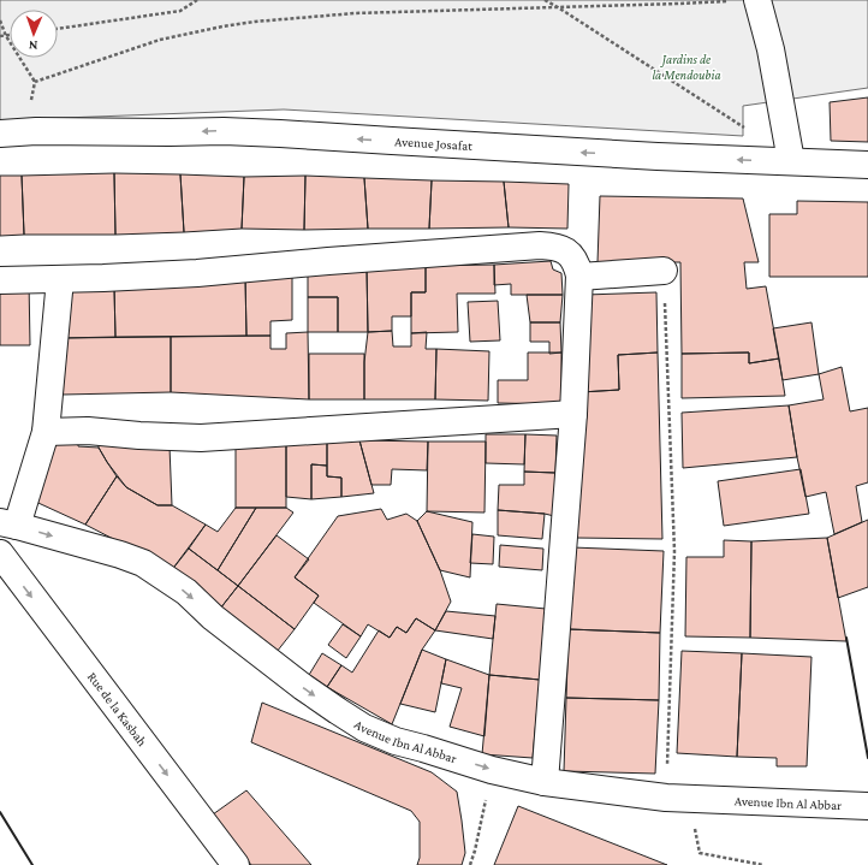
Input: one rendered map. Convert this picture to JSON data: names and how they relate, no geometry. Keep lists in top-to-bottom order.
{
  "streets": {
    "street": ["Avenue Josafat", "Rue de la Kasbah", "Avenue Ibn Al Abbar"]
  },
  "one_way": ["Rue de la Kasbah", "Avenue Ibn Al Abbar"],
  "parks": ["Jardins de la Mendoubia"],
  "north": "bottom"
}
